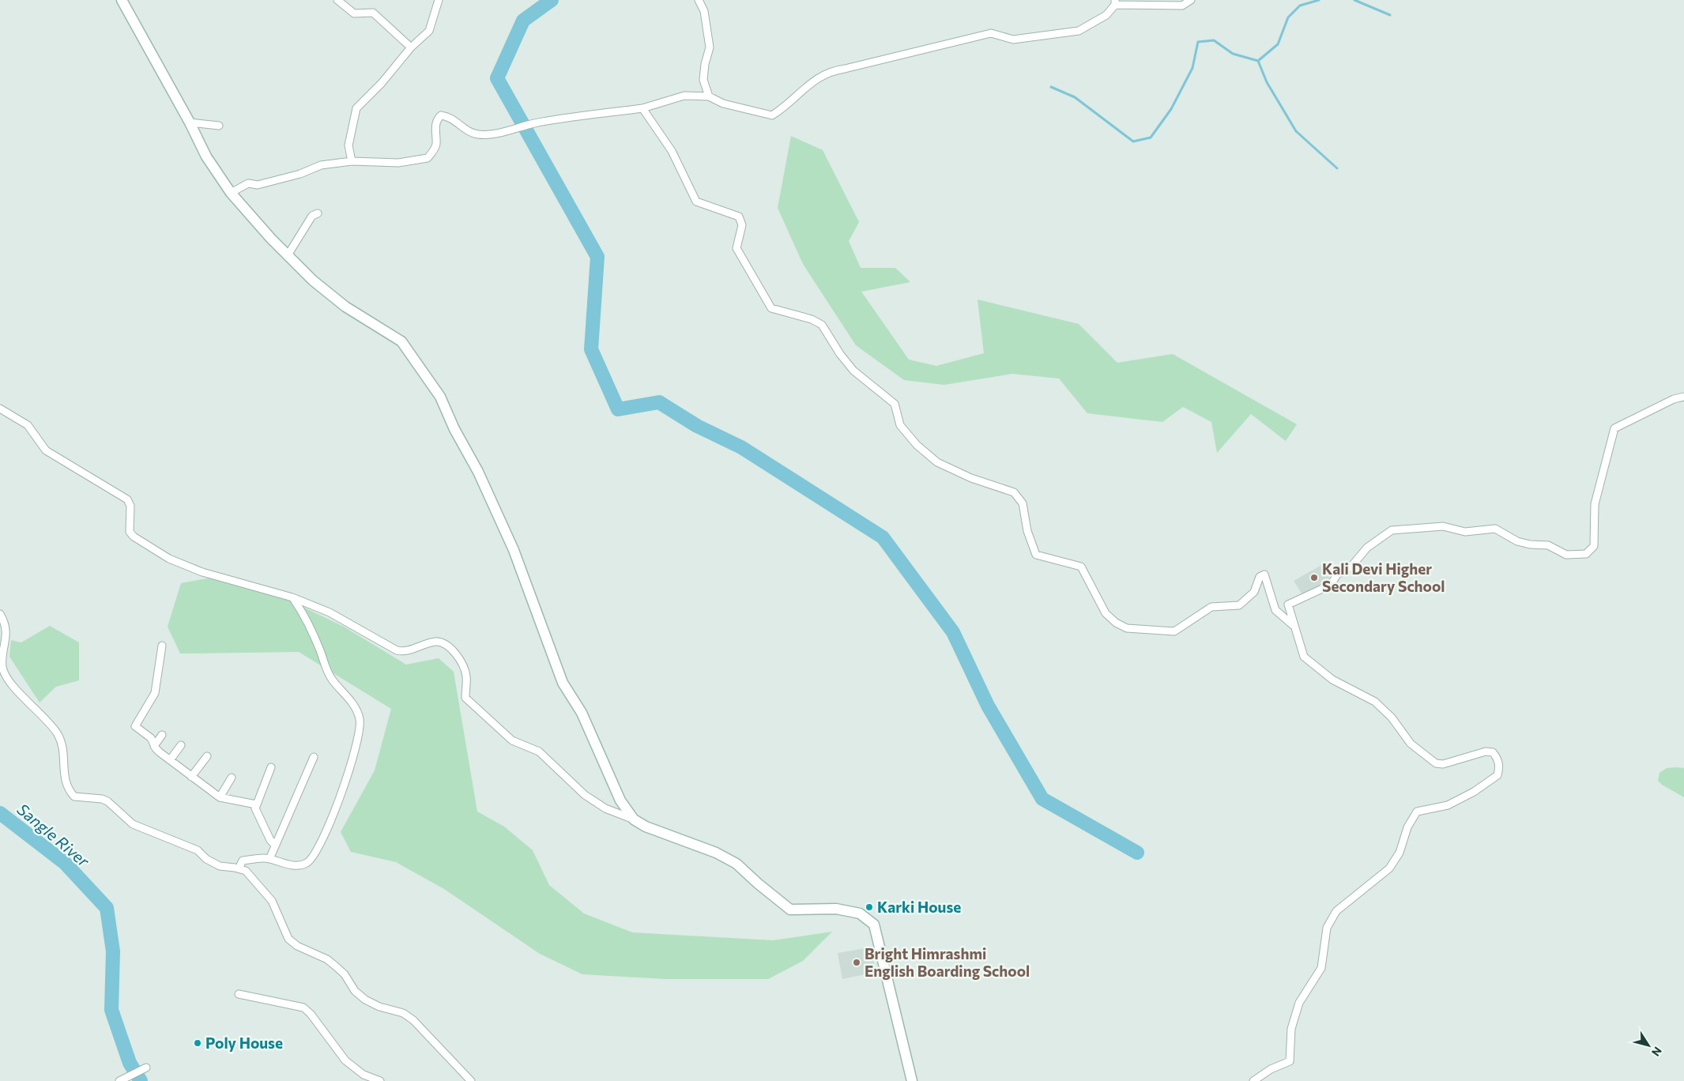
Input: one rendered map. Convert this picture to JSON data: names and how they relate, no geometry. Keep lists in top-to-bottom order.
{
  "water": ["Sangle River"],
  "places": [
    "Kali Devi Higher Secondary School",
    "Karki House",
    "Bright Himrashmi English Boarding School",
    "Poly House"
  ],
  "north": "bottom right"
}
